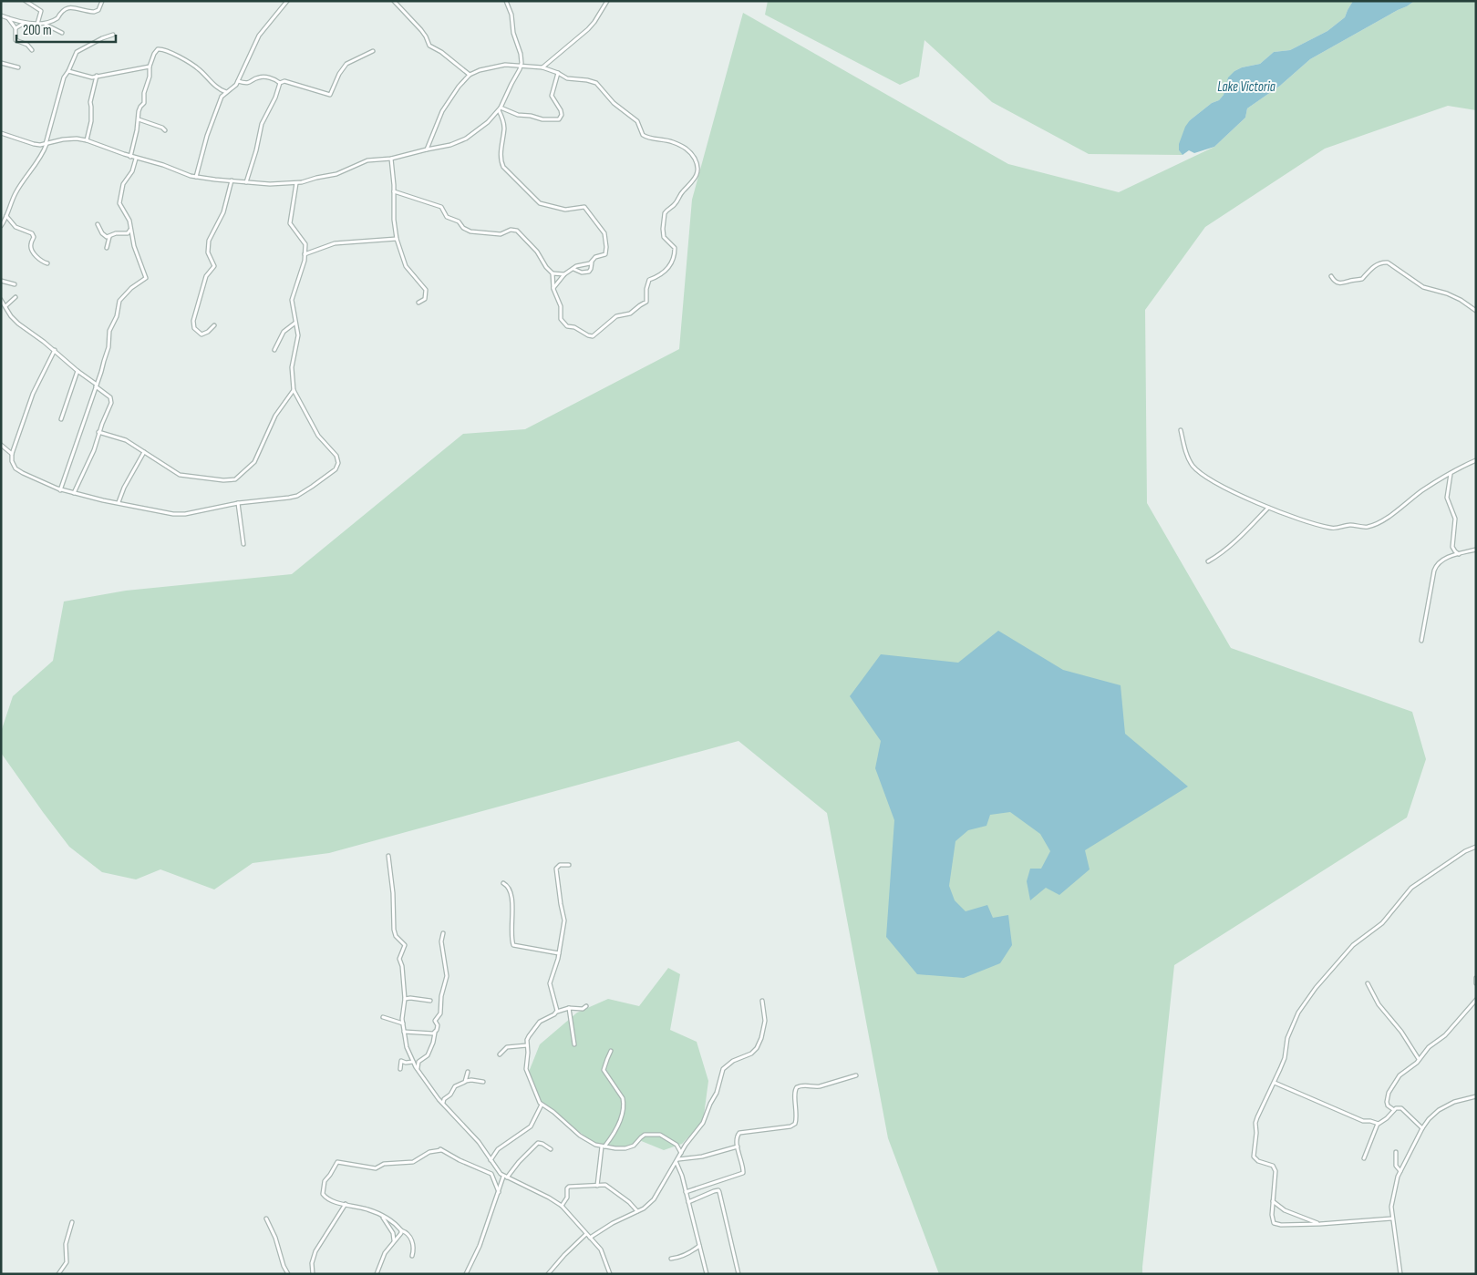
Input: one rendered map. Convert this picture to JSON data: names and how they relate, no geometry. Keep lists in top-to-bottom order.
{
  "water": ["Lake Victoria"],
  "scale_bar": "200 m"
}
